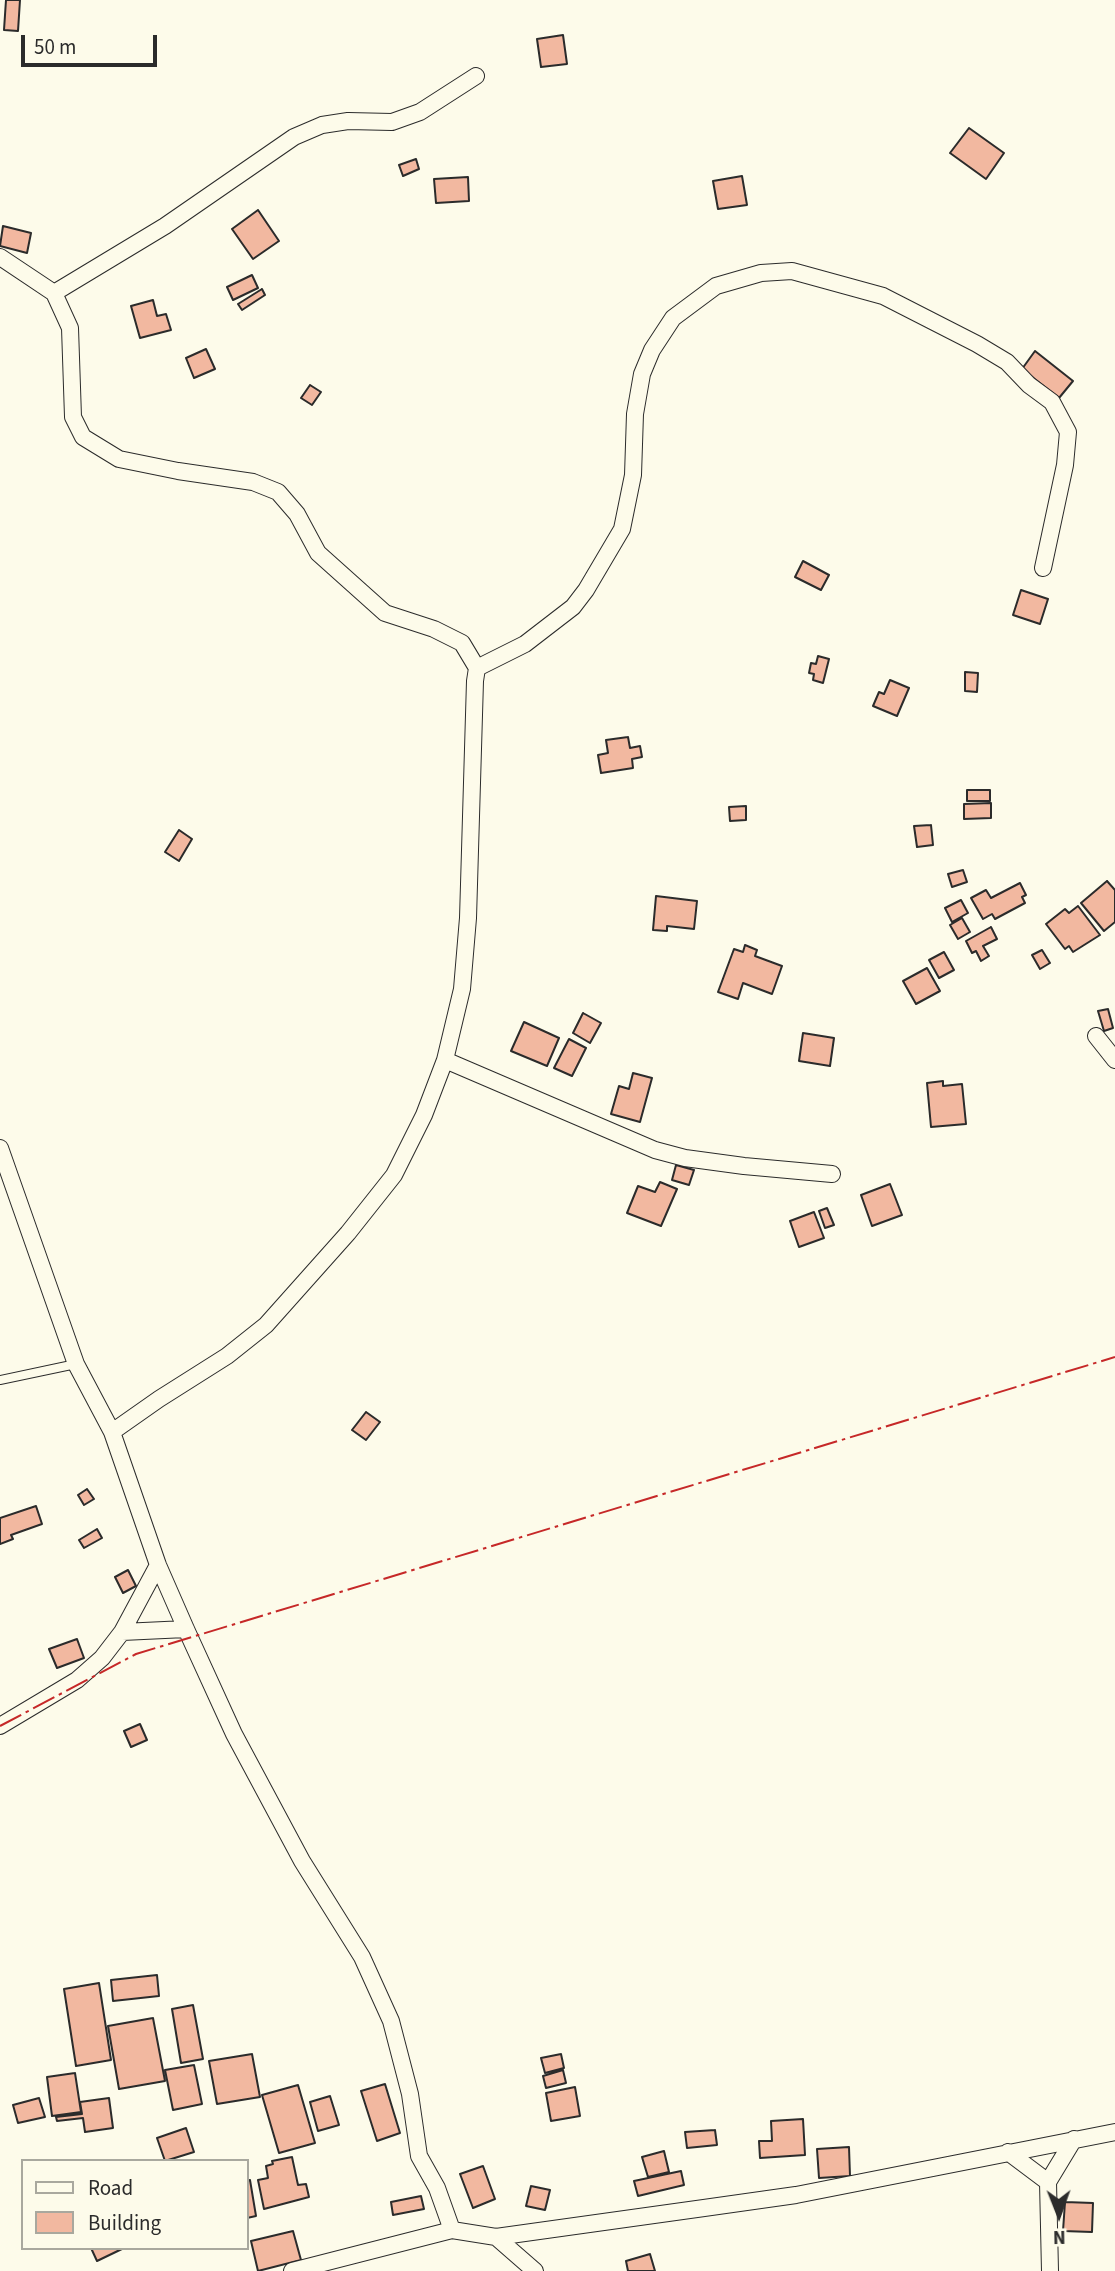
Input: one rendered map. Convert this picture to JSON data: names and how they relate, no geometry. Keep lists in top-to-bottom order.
{
  "legend": ["Road", "Building"],
  "scale_bar": "50 m",
  "north": "bottom"
}
